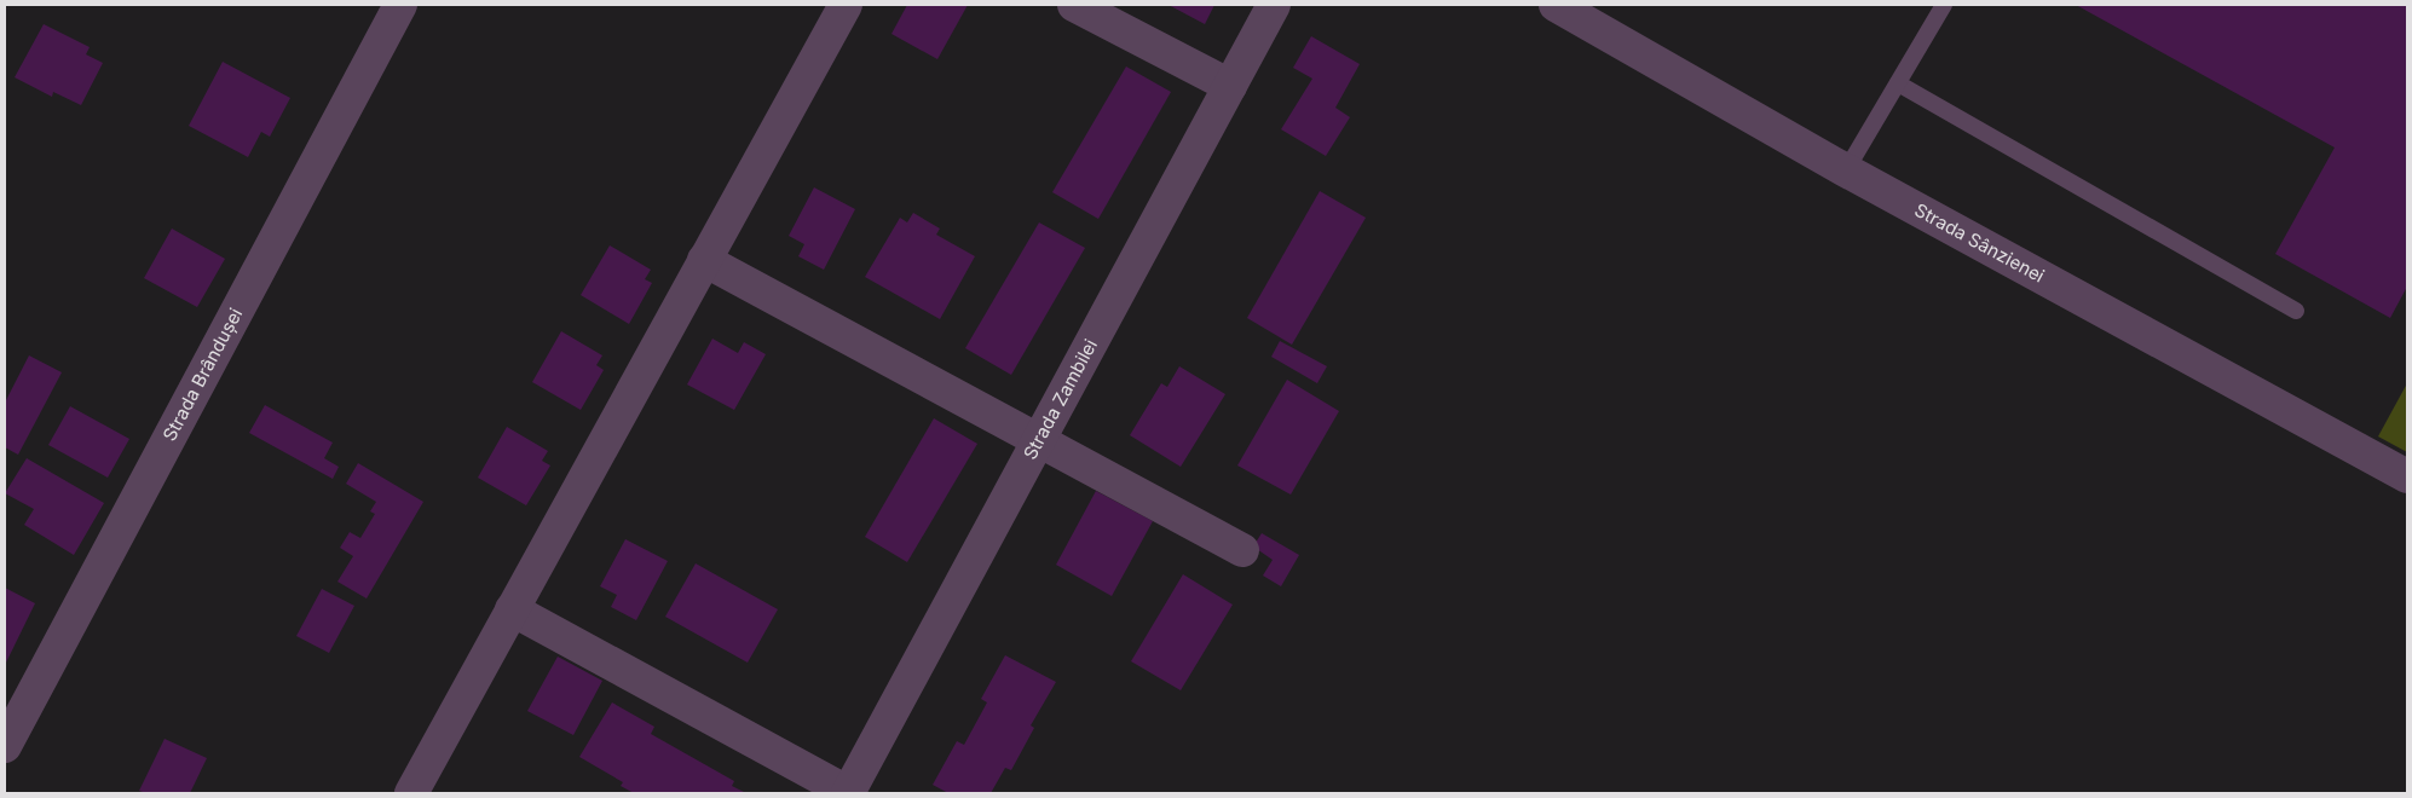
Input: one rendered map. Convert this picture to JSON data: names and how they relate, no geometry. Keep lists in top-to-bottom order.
{
  "streets": {
    "street": ["Strada Sânzienei", "Strada Brândușei", "Strada Zambilei"]
  }
}
